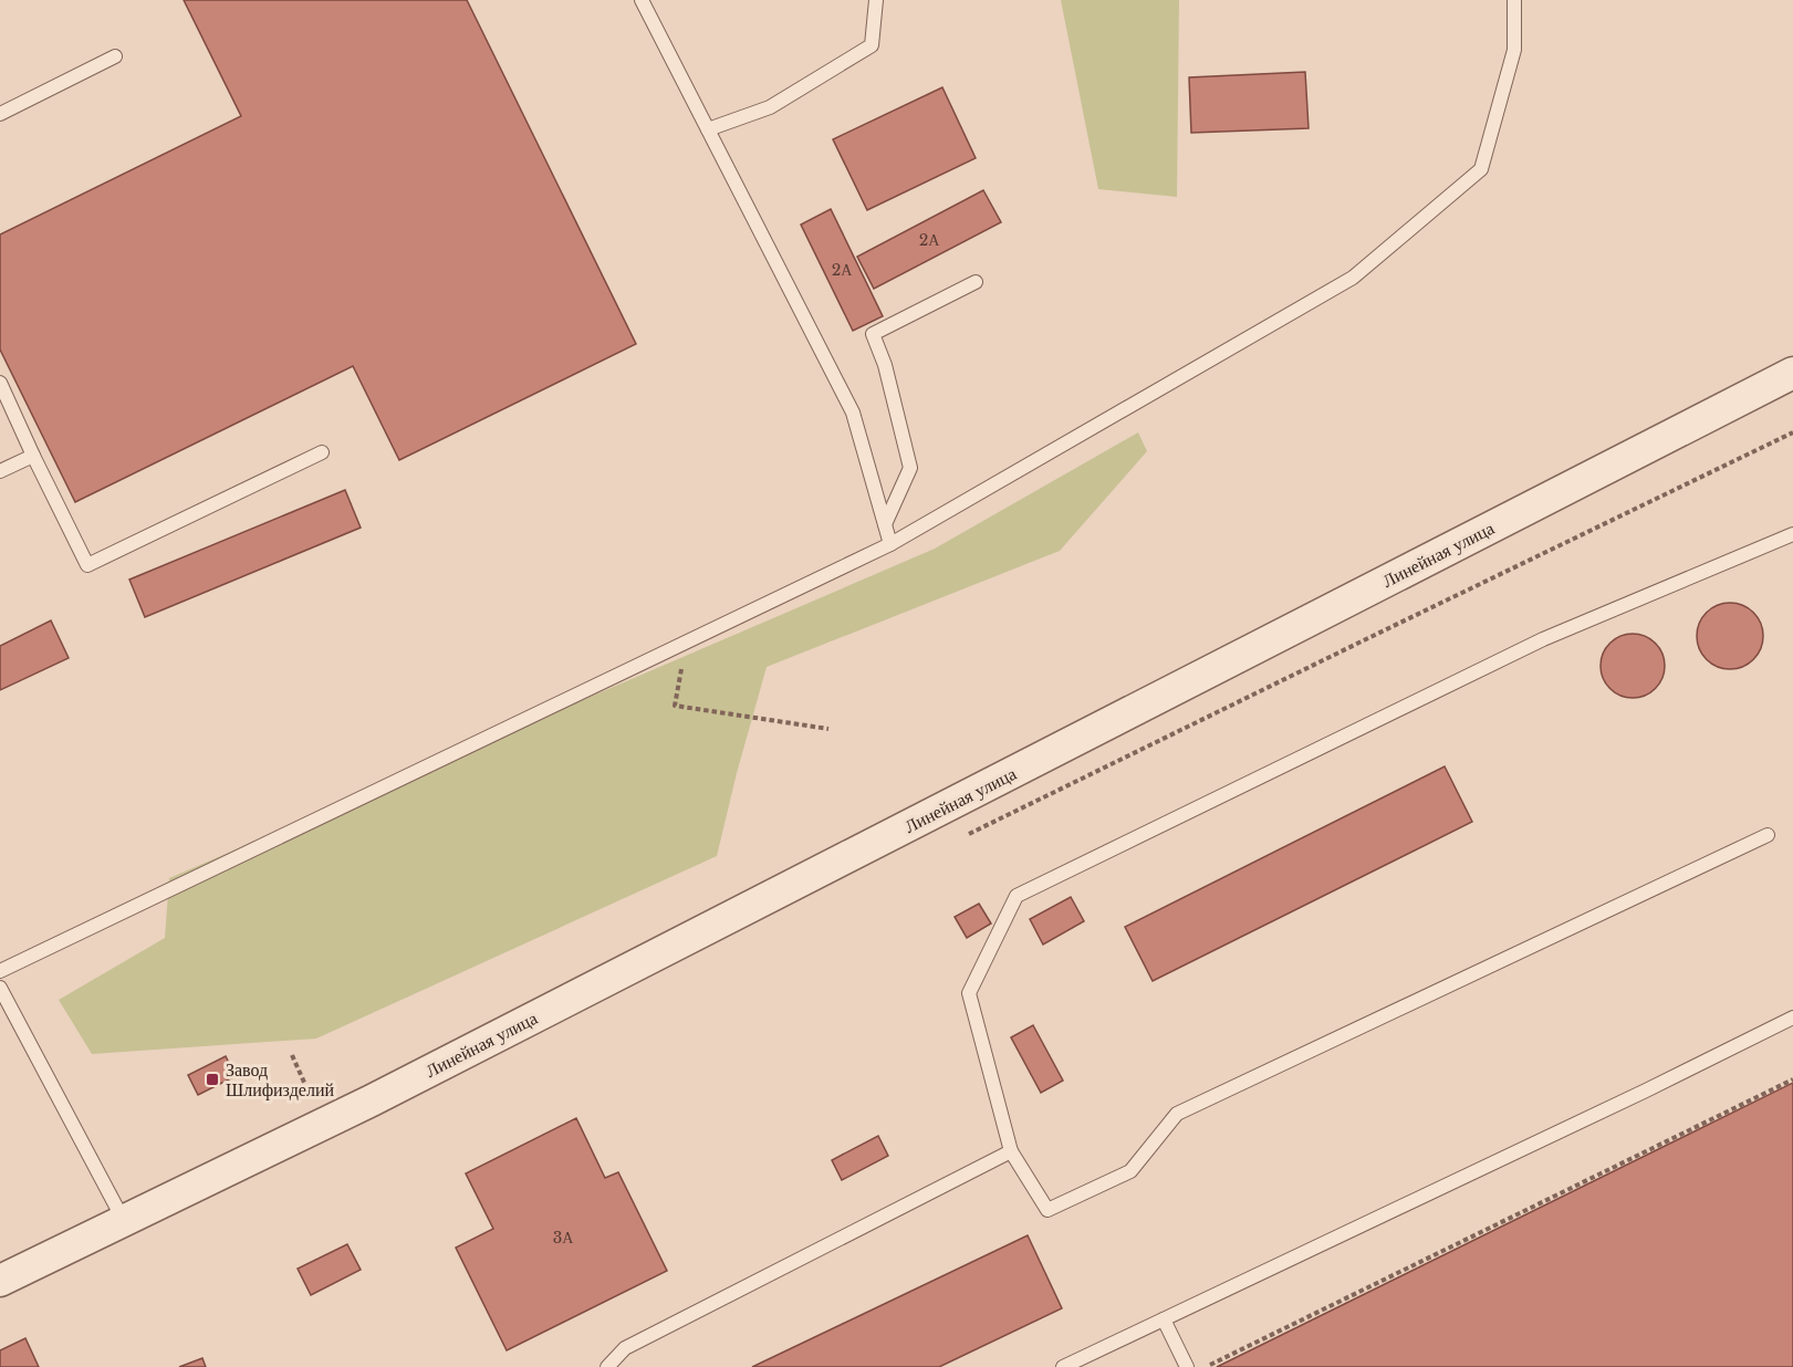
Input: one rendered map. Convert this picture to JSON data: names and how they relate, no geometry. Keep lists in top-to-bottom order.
{
  "streets": {
    "street": ["Линейная улица"]
  },
  "places": {
    "transit": ["Завод Шлифизделий"]
  },
  "house_numbers": ["2А", "2А", "3А"]
}
